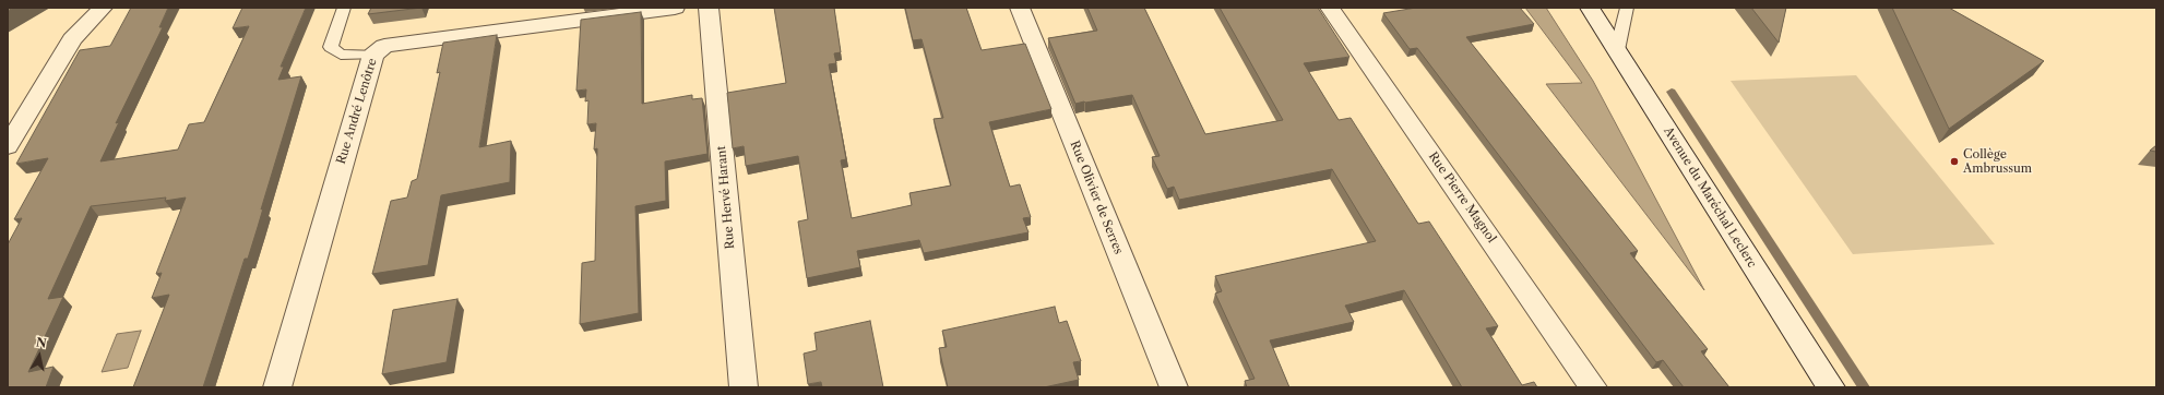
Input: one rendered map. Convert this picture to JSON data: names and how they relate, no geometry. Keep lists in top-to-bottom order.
{
  "streets": {
    "street": [
      "Rue André Lenôtre",
      "Rue Hervé Harant",
      "Rue Olivier de Serres",
      "Rue Pierre Magnol",
      "Avenue du Maréchal Leclerc"
    ]
  },
  "places": ["Collège Ambrussum"],
  "north": "top"
}
